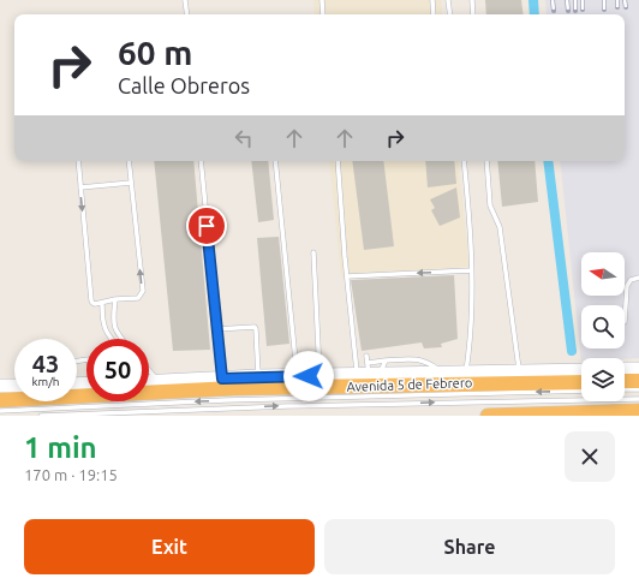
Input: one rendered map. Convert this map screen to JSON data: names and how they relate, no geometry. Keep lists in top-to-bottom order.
{
  "streets": {
    "highway": ["Avenida 5 de Febrero"]
  },
  "north": "left",
  "page": {
    "turn": ["60 m", "Calle Obreros"],
    "speed": "43 km/h",
    "limit": "50",
    "heading": ["1 min", "170 m · 19:15"],
    "buttons": ["Exit", "Share"]
  }
}
